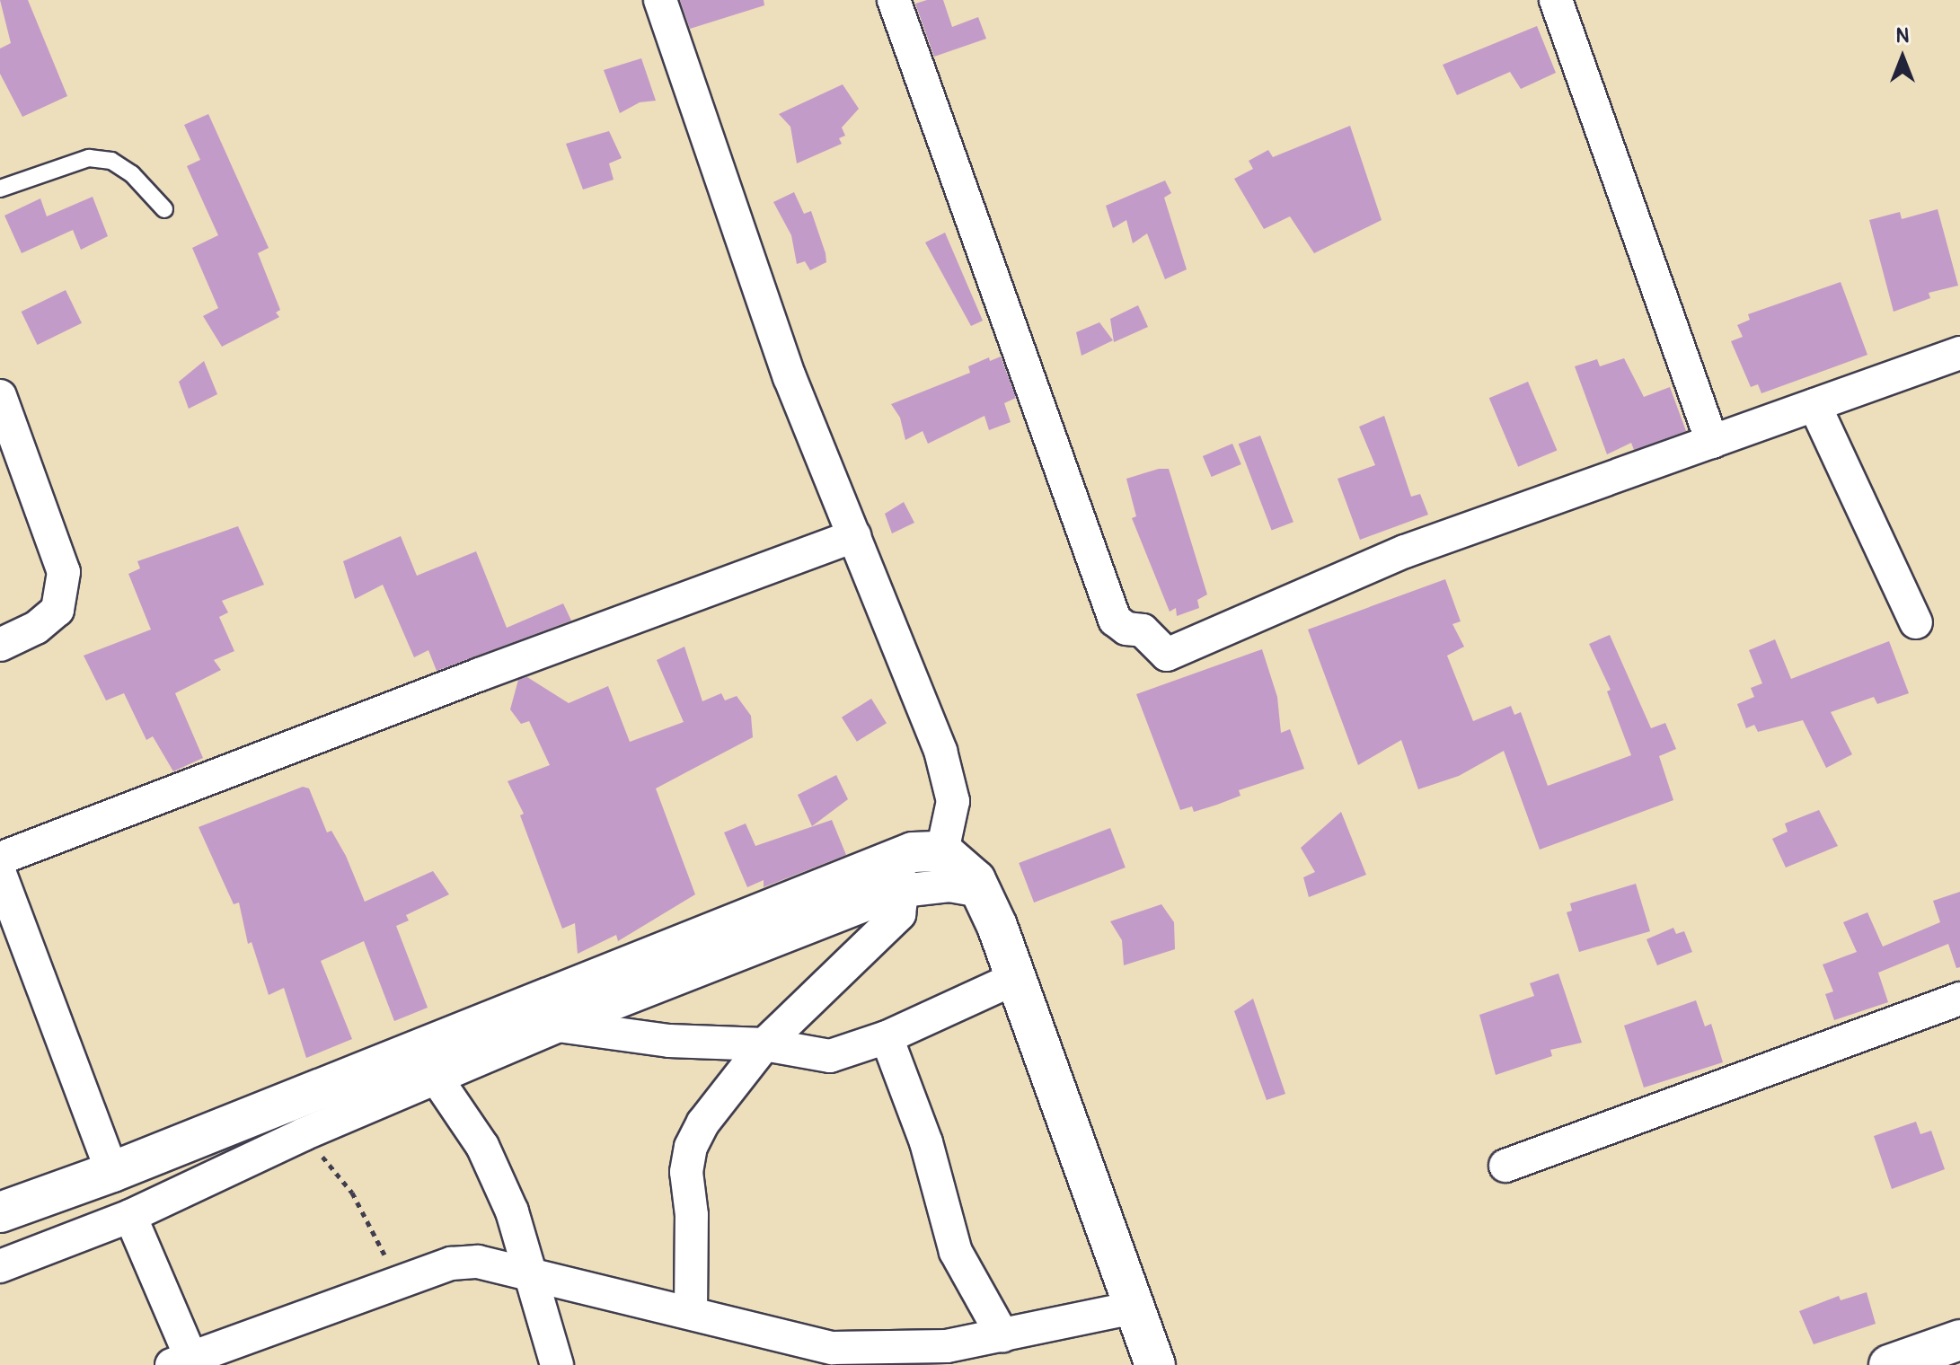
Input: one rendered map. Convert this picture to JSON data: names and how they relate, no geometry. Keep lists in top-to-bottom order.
{
  "north": "top"
}
